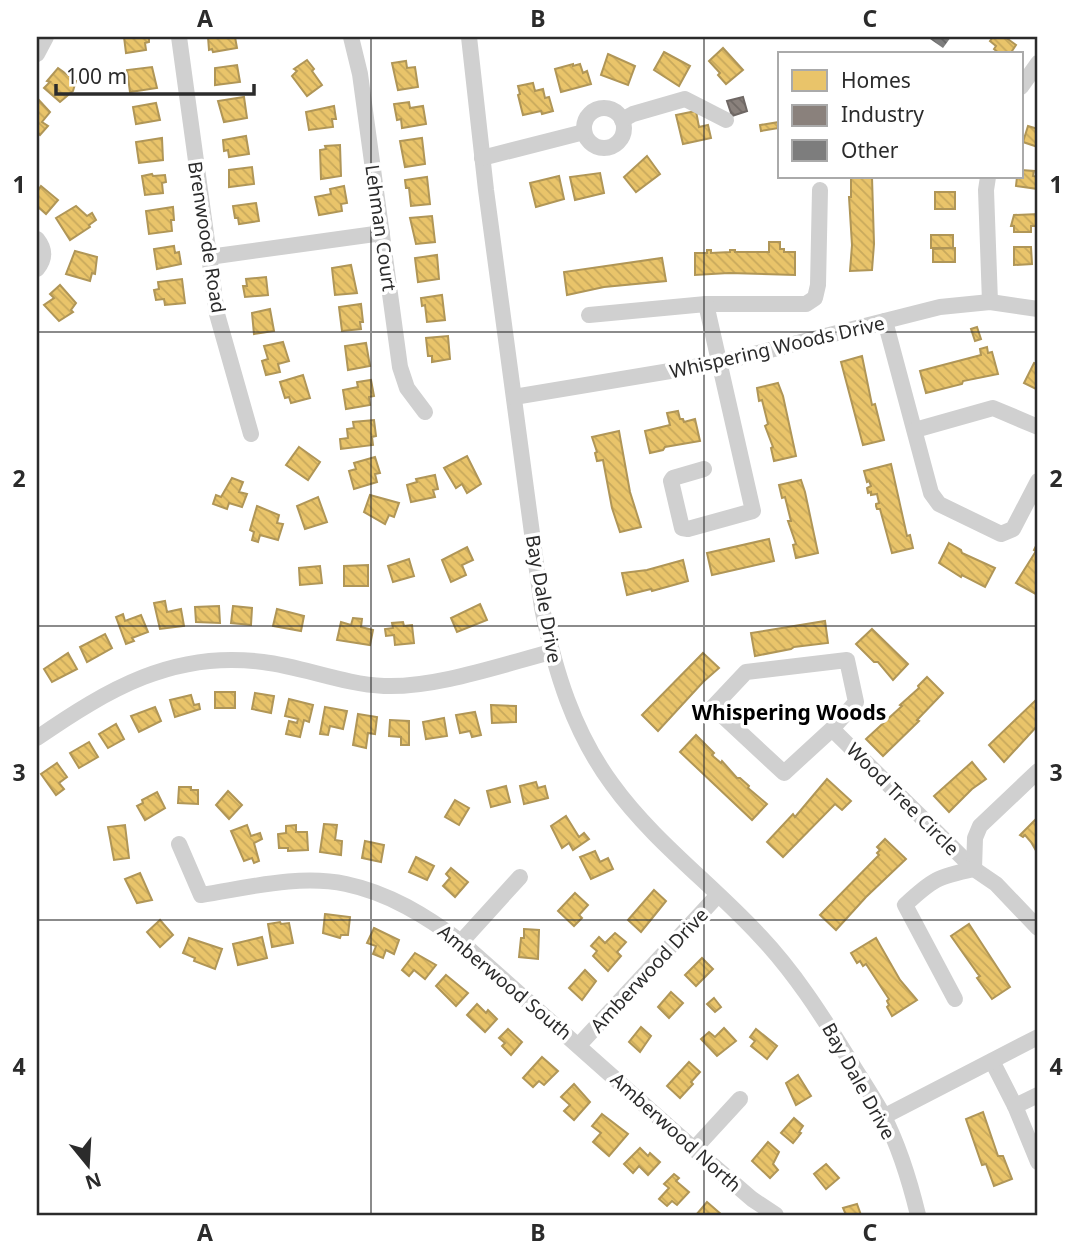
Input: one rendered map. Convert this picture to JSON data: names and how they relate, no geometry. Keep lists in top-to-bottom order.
{
  "streets": {
    "street": [
      "Lehman Court",
      "Brenwoode Road",
      "Whispering Woods Drive",
      "Bay Dale Drive",
      "Wood Tree Circle",
      "Amberwood Drive",
      "Amberwood South",
      "Amberwood North"
    ]
  },
  "crossings": [
    ["Whispering Woods Drive", "Bay Dale Drive"],
    ["Bay Dale Drive", "Amberwood Drive"],
    ["Amberwood Drive", "Amberwood South"],
    ["Amberwood Drive", "Amberwood North"],
    ["Amberwood South", "Amberwood North"]
  ],
  "districts": ["Whispering Woods"],
  "legend": ["Homes", "Industry", "Other"],
  "scale_bar": "100 m",
  "north": "bottom",
  "grid": {
    "columns": ["A", "B", "C"],
    "rows": [
      "1",
      "2",
      "3",
      "4"
    ]
  }
}
